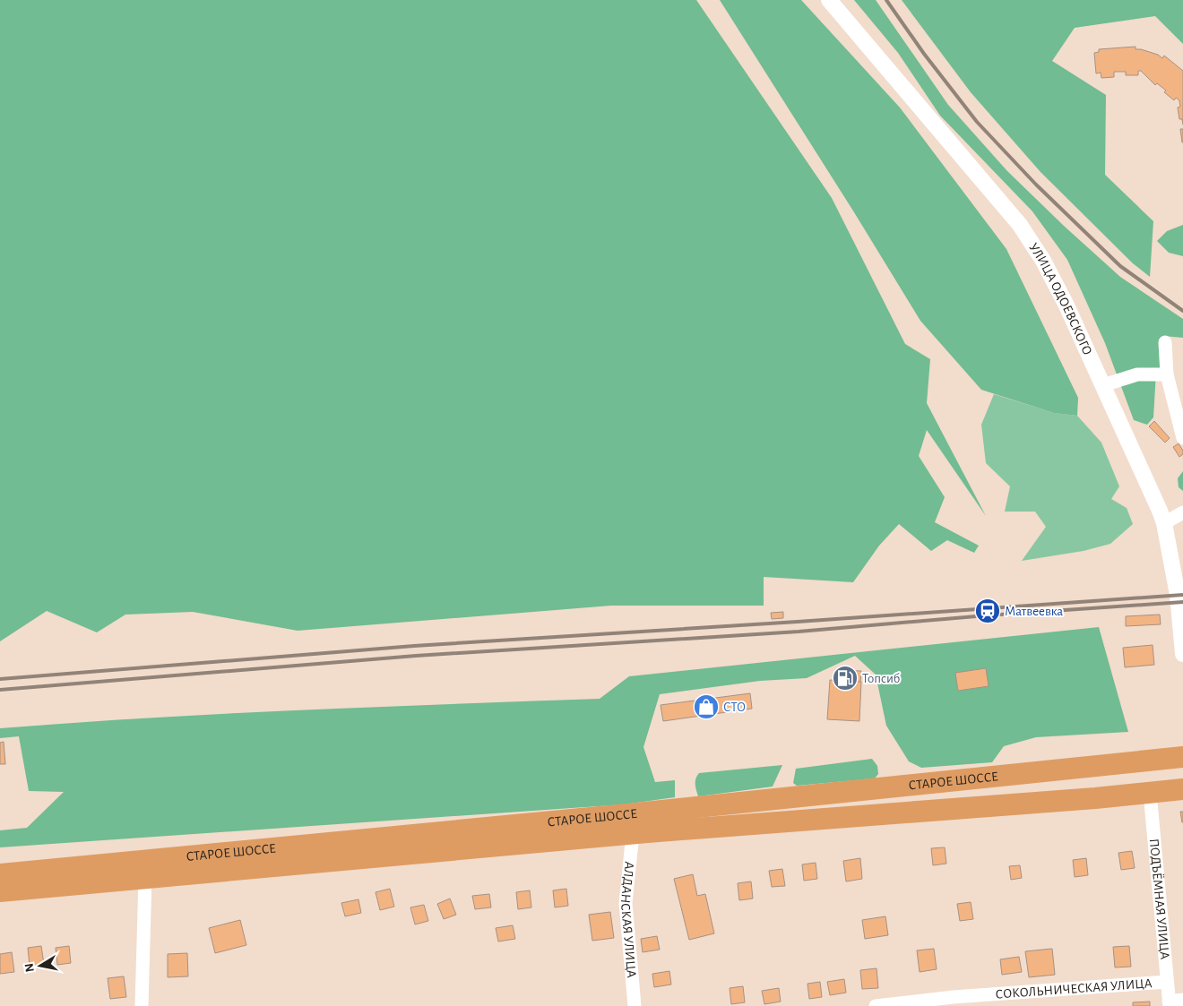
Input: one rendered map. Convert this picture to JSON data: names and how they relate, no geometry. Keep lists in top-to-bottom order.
{
  "streets": {
    "highway": ["СТАРОЕ ШОССЕ"],
    "street": [
      "УЛИЦА ОДОЕВСКОГО",
      "ПОДЪЁМНАЯ УЛИЦА",
      "АЛДАНСКАЯ УЛИЦА",
      "СОКОЛЬНИЧЕСКАЯ УЛИЦА"
    ]
  },
  "crossings": [
    ["СТАРОЕ ШОССЕ", "ПОДЪЁМНАЯ УЛИЦА"],
    ["СТАРОЕ ШОССЕ", "АЛДАНСКАЯ УЛИЦА"],
    ["ПОДЪЁМНАЯ УЛИЦА", "СОКОЛЬНИЧЕСКАЯ УЛИЦА"]
  ],
  "places": {
    "station": ["Матвеевка"],
    "fuel station": ["Топсиб"],
    "shop": ["СТО"]
  },
  "north": "left"
}
